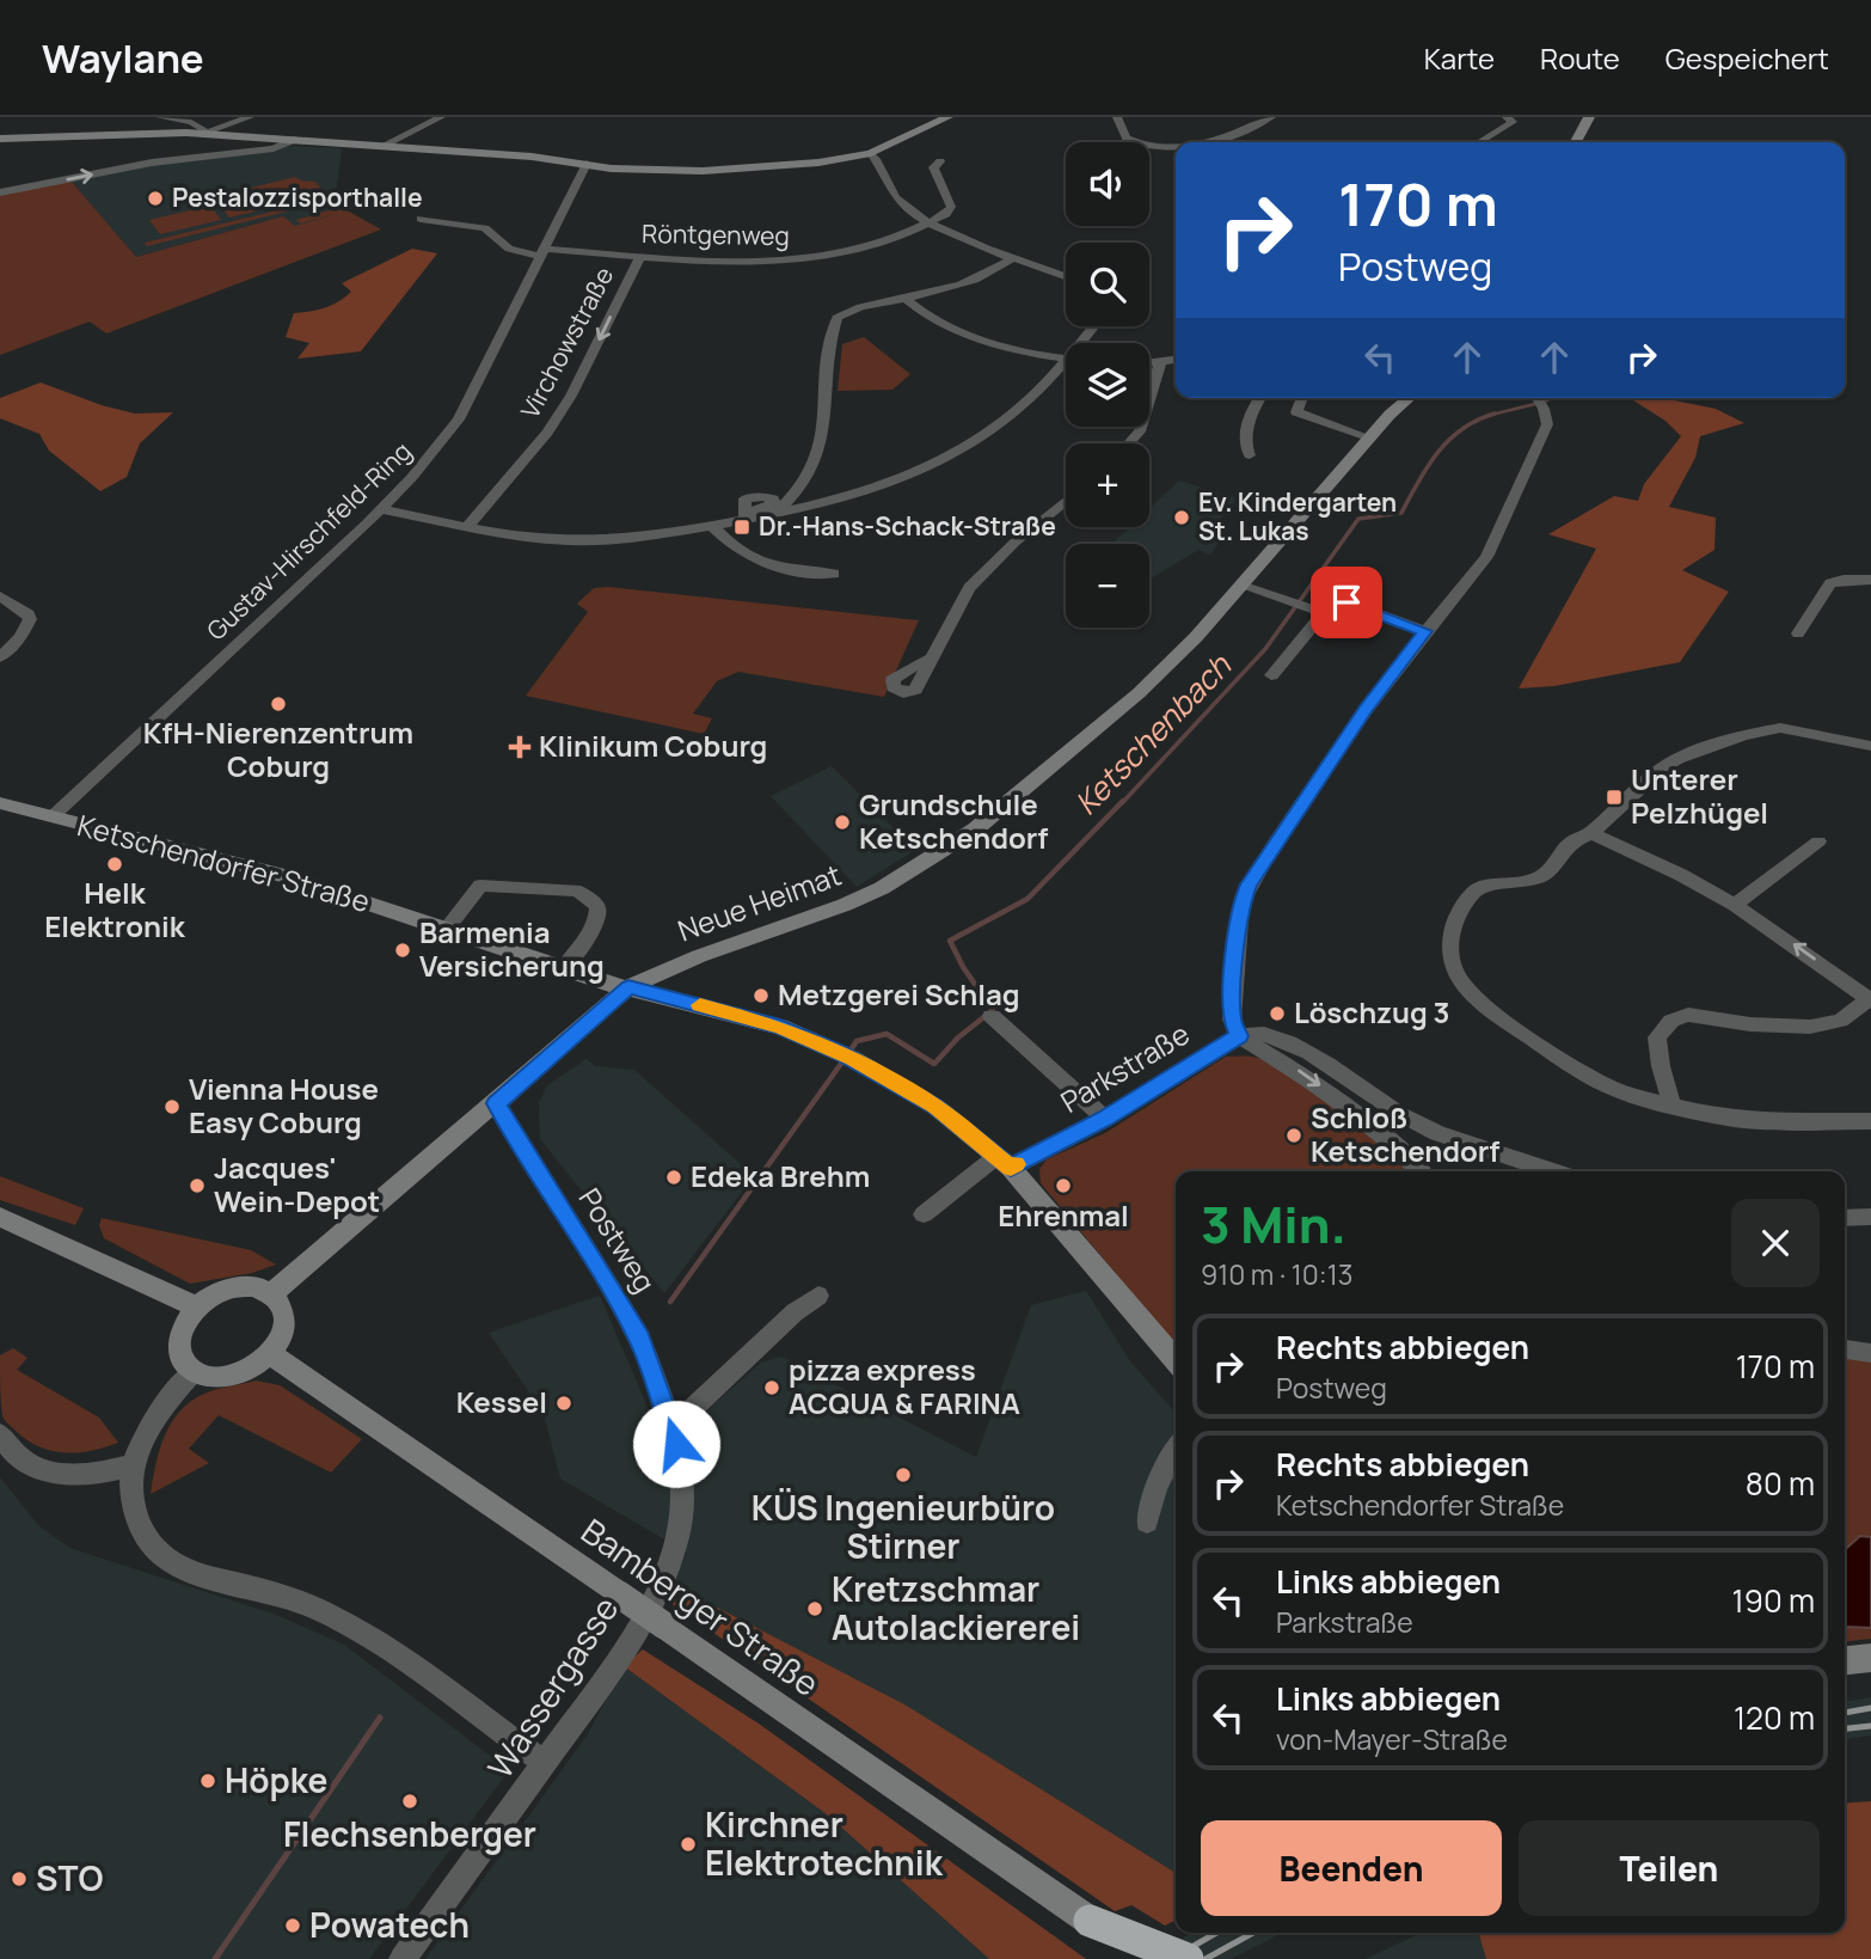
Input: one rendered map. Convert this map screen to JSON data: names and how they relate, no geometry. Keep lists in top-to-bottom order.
{
  "streets": {
    "street": [
      "Röntgenweg",
      "Virchowstraße",
      "Gustav-Hirschfeld-Ring",
      "Ketschendorfer Straße",
      "Neue Heimat",
      "Parkstraße",
      "Postweg",
      "Bamberger Straße",
      "Wassergasse"
    ]
  },
  "crossings": [
    ["Röntgenweg", "Virchowstraße"],
    ["Röntgenweg", "Gustav-Hirschfeld-Ring"],
    ["Gustav-Hirschfeld-Ring", "Ketschendorfer Straße"],
    ["Ketschendorfer Straße", "Neue Heimat"],
    ["Ketschendorfer Straße", "Parkstraße"],
    ["Postweg", "Wassergasse"]
  ],
  "one_way": ["Virchowstraße"],
  "water": ["Ketschenbach"],
  "places": {
    "other": [
      "Pestalozzisporthalle",
      "Ev. Kindergarten St. Lukas",
      "KfH-Nierenzentrum Coburg",
      "Grundschule Ketschendorf",
      "Helk Elektronik",
      "Barmenia Versicherung",
      "Metzgerei Schlag",
      "Löschzug 3",
      "Vienna House Easy Coburg",
      "Schloß Ketschendorf",
      "Edeka Brehm",
      "Jacques' Wein-Depot",
      "Ehrenmal",
      "pizza express ACQUA & FARINA",
      "Kessel",
      "KÜS Ingenieurbüro Stirner",
      "Kretzschmar Autolackiererei",
      "Höpke",
      "Flechsenberger",
      "Kirchner Elektrotechnik",
      "STO",
      "Powatech"
    ],
    "transit": ["Dr.-Hans-Schack-Straße", "Unterer Pelzhügel"],
    "health": ["Klinikum Coburg"]
  },
  "page": {
    "header": "Waylane",
    "nav": ["Karte", "Route", "Gespeichert"],
    "map_buttons": ["+", "−"],
    "turn": ["170 m", "Postweg"],
    "heading": ["3 Min.", "910 m · 10:13"],
    "list": [
      {
        "name": "Rechts abbiegen",
        "note": "Postweg",
        "value": "170 m"
      },
      {
        "name": "Rechts abbiegen",
        "note": "Ketschendorfer Straße",
        "value": "80 m"
      },
      {
        "name": "Links abbiegen",
        "note": "Parkstraße",
        "value": "190 m"
      },
      {
        "name": "Links abbiegen",
        "note": "von-Mayer-Straße",
        "value": "120 m"
      }
    ],
    "buttons": ["Beenden", "Teilen"]
  }
}
